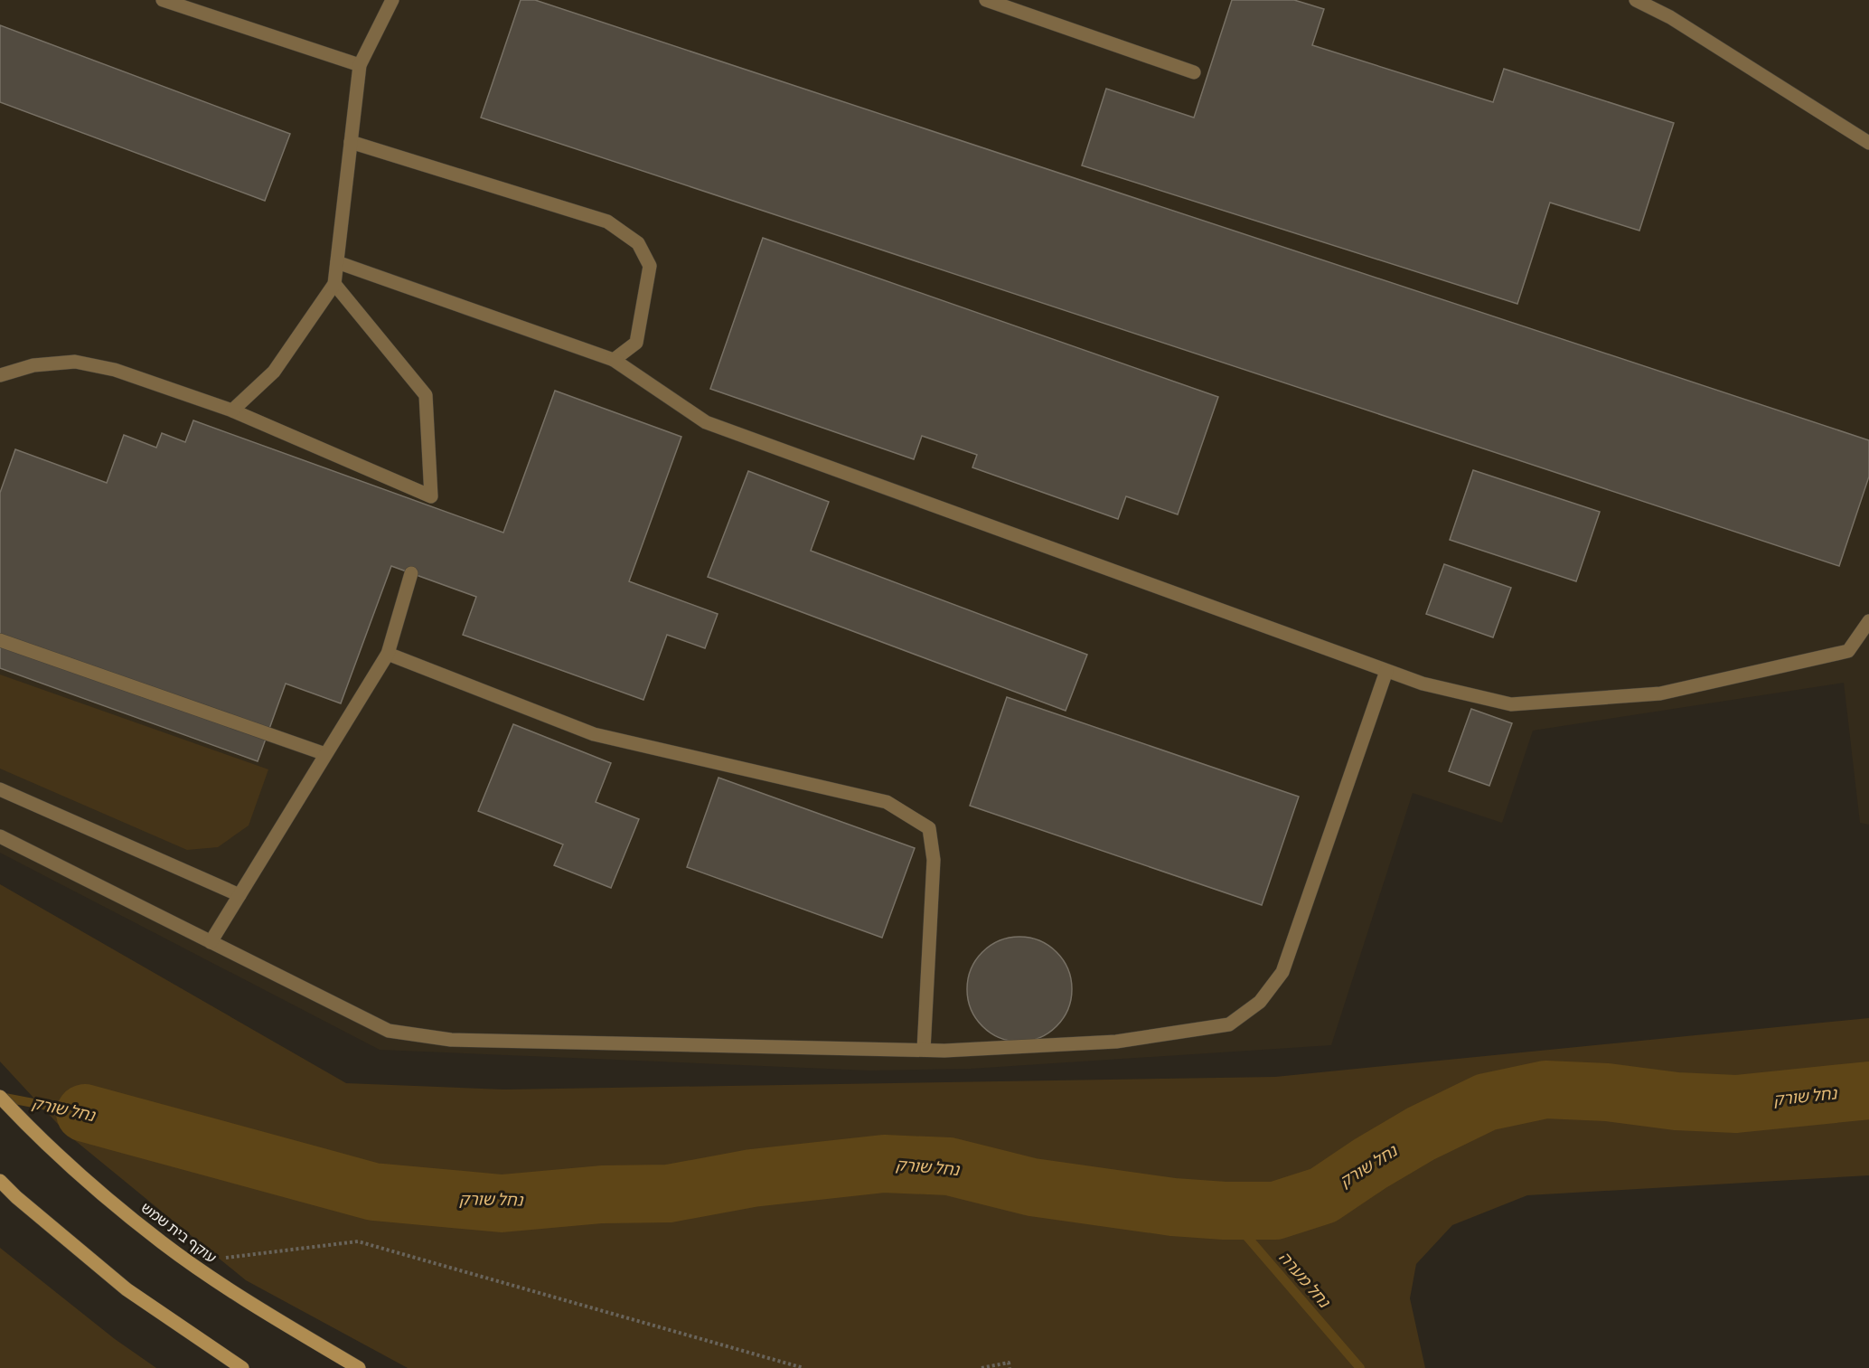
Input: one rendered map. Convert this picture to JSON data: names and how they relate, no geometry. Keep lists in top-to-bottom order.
{
  "streets": {
    "main road": ["עוקף בית שמש"]
  },
  "water": ["נחל שורק", "נחל מערה"]
}
